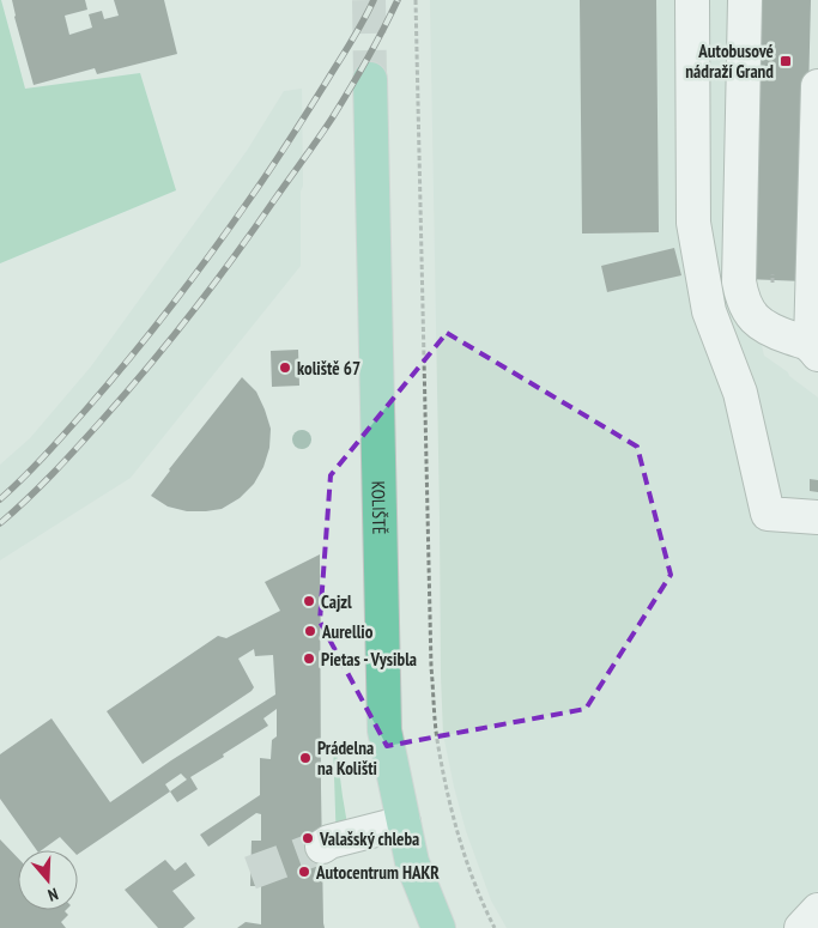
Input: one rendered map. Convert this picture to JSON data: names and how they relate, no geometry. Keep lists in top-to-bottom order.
{
  "streets": {
    "main road": ["KOLIŠTĚ"]
  },
  "places": {
    "transit": ["Autobusové nádraží Grand"],
    "other": [
      "koliště 67",
      "Cajzl",
      "Aurellio",
      "Pietas - Vysibla",
      "Prádelna na Kolišti",
      "Valašský chleba",
      "Autocentrum HAKR"
    ]
  },
  "north": "bottom"
}
